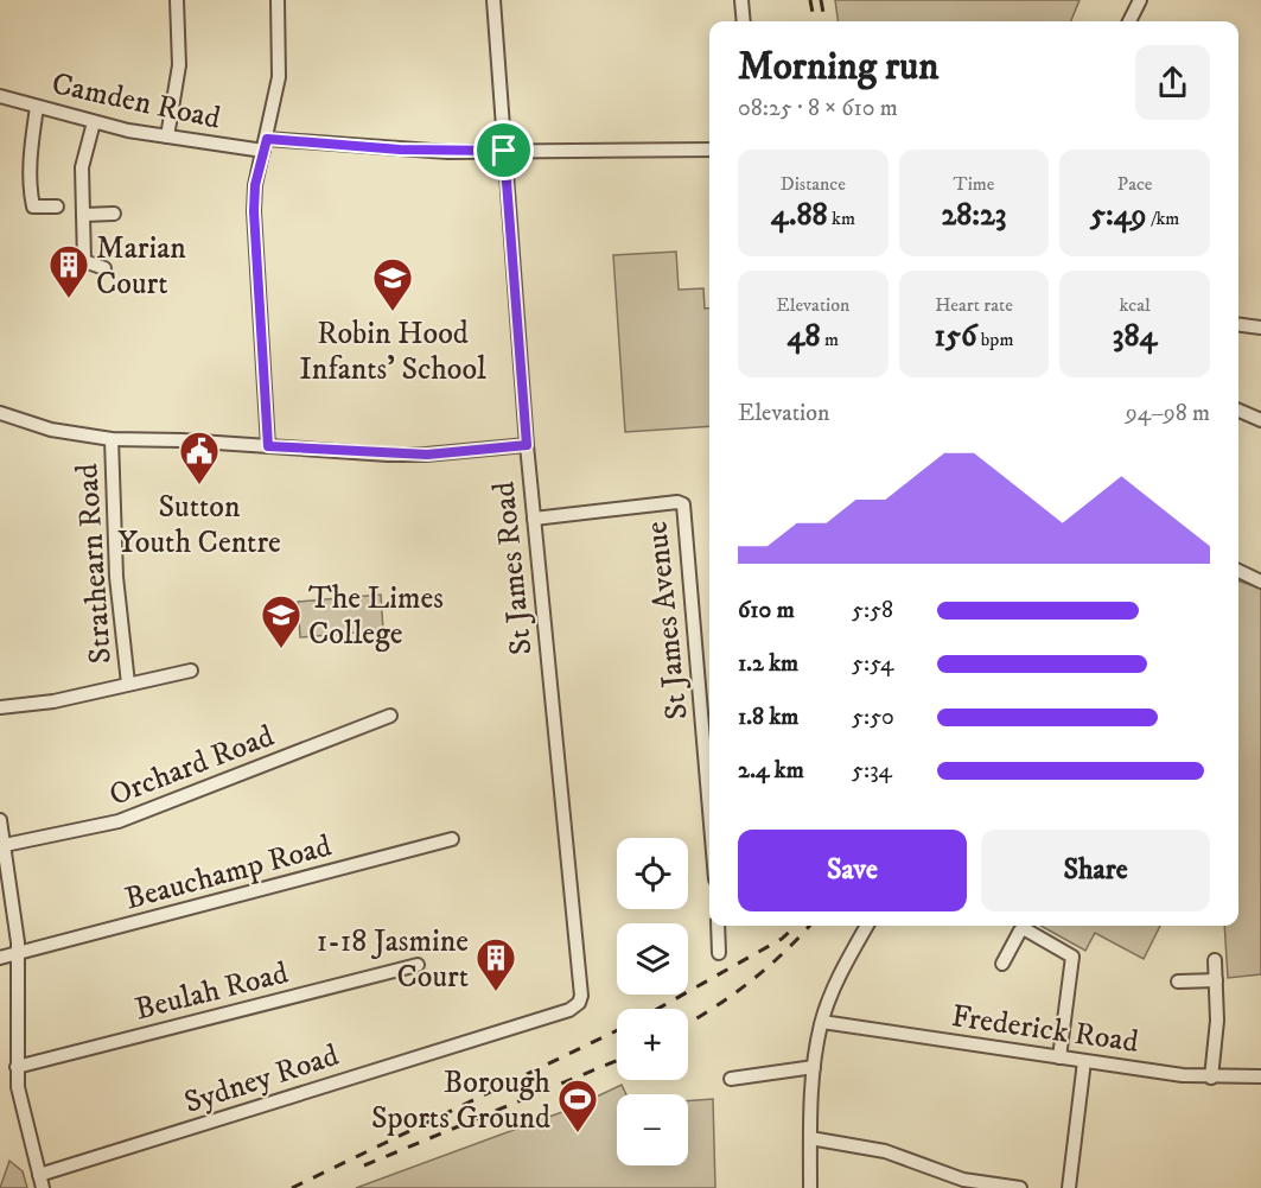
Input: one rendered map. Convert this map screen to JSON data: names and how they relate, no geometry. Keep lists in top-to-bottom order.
{
  "streets": {
    "street": [
      "Camden Road",
      "Strathearn Road",
      "St James Road",
      "St James Avenue",
      "Orchard Road",
      "Beauchamp Road",
      "Beulah Road",
      "Frederick Road",
      "Sydney Road"
    ]
  },
  "crossings": [
    ["Camden Road", "St James Road"],
    ["St James Road", "St James Avenue"],
    ["St James Road", "Sydney Road"]
  ],
  "places": {
    "building": ["Marian Court", "1-18 Jasmine Court"],
    "school or university": ["Robin Hood Infants' School", "The Limes College"],
    "public building": ["Sutton Youth Centre"],
    "sports": ["Borough Sports Ground"]
  },
  "page": {
    "heading": ["Morning run", "08:25 · 8 × 610 m"],
    "stats": [
      ["Distance", "4.88 km"],
      ["Time", "28:23"],
      ["Pace", "5:49 /km"],
      ["Elevation", "48 m"],
      ["Heart rate", "156 bpm"],
      ["kcal", "384"]
    ],
    "chart": ["Elevation", "94–98 m"],
    "list": [
      {
        "name": "610 m",
        "note": "5:58"
      },
      {
        "name": "1.2 km",
        "note": "5:54"
      },
      {
        "name": "1.8 km",
        "note": "5:50"
      },
      {
        "name": "2.4 km",
        "note": "5:34"
      }
    ],
    "buttons": ["Save", "Share"],
    "map_buttons": ["+", "−"]
  }
}
